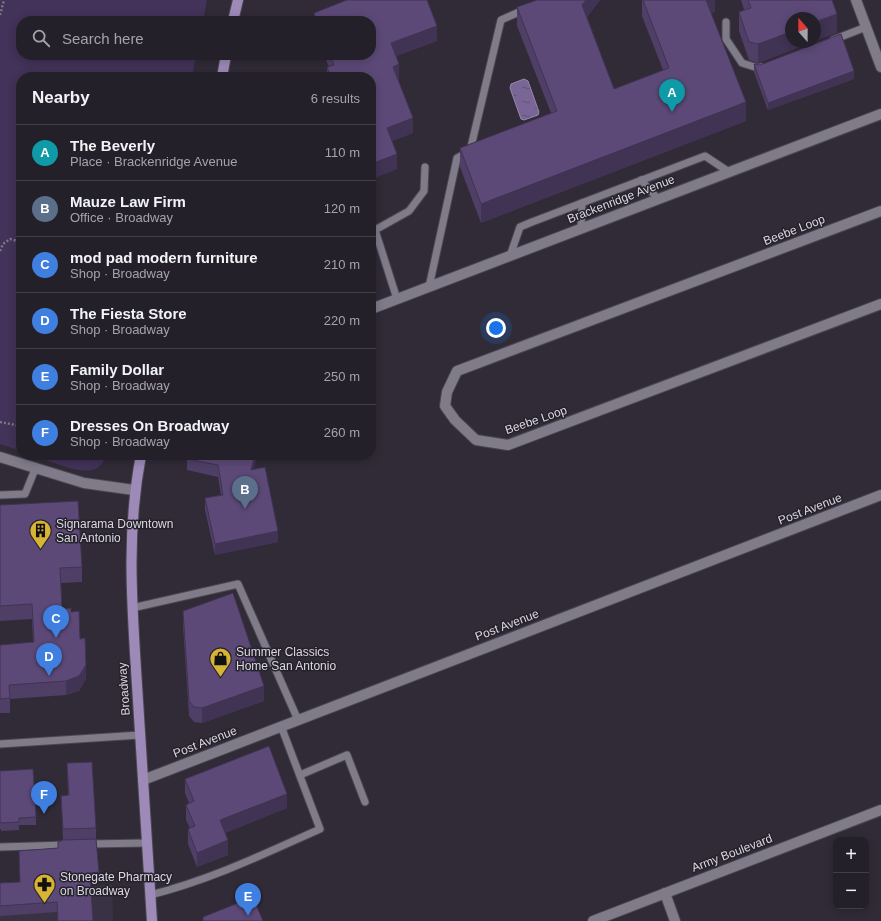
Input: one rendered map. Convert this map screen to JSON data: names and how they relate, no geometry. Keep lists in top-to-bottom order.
{
  "streets": {
    "main road": ["Broadway"],
    "street": [
      "Brackenridge Avenue",
      "Beebe Loop",
      "Post Avenue",
      "Army Boulevard"
    ]
  },
  "crossings": [
    ["Post Avenue", "Broadway"]
  ],
  "places": {
    "building": ["Signarama Downtown San Antonio"],
    "shop": ["Summer Classics Home San Antonio"],
    "pharmacy": ["Stonegate Pharmacy on Broadway"]
  },
  "north": "top",
  "page": {
    "search": "Search here",
    "heading": ["Nearby", "6 results"],
    "pins": [
      "A",
      "B",
      "C",
      "D",
      "F",
      "E"
    ],
    "list": [
      {
        "mark": "A",
        "name": "The Beverly",
        "note": "Place · Brackenridge Avenue",
        "value": "110 m"
      },
      {
        "mark": "B",
        "name": "Mauze Law Firm",
        "note": "Office · Broadway",
        "value": "120 m"
      },
      {
        "mark": "C",
        "name": "mod pad modern furniture",
        "note": "Shop · Broadway",
        "value": "210 m"
      },
      {
        "mark": "D",
        "name": "The Fiesta Store",
        "note": "Shop · Broadway",
        "value": "220 m"
      },
      {
        "mark": "E",
        "name": "Family Dollar",
        "note": "Shop · Broadway",
        "value": "250 m"
      },
      {
        "mark": "F",
        "name": "Dresses On Broadway",
        "note": "Shop · Broadway",
        "value": "260 m"
      }
    ],
    "map_buttons": ["+", "−"]
  }
}
